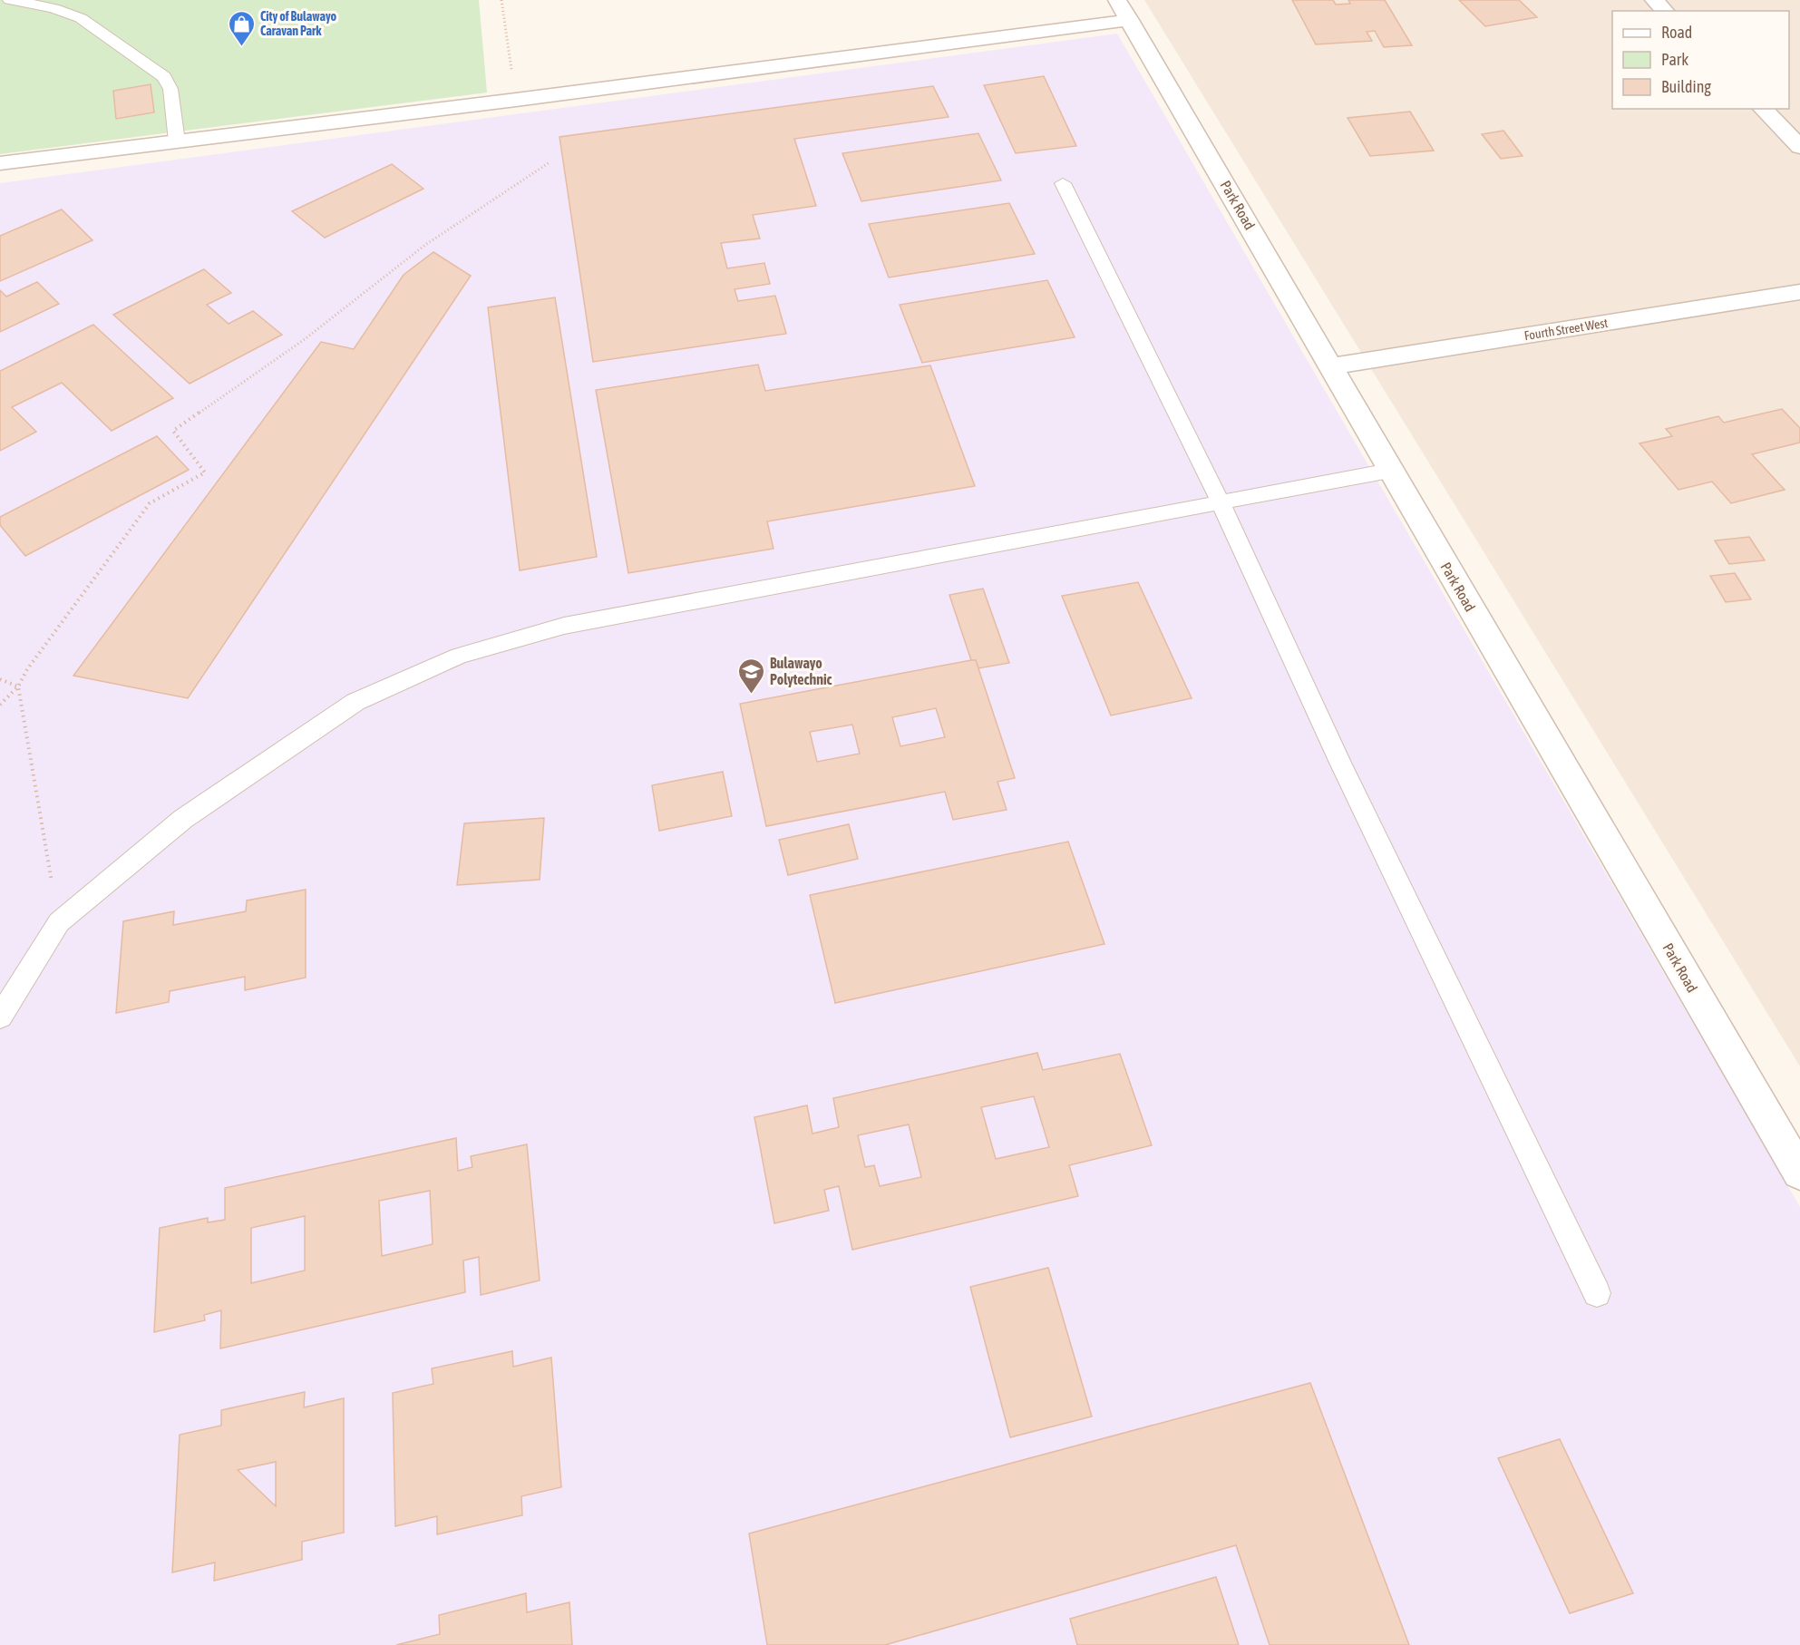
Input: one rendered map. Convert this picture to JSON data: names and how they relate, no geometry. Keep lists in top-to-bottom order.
{
  "streets": {
    "street": ["Park Road", "Fourth Street West"]
  },
  "crossings": [
    ["Park Road", "Fourth Street West"]
  ],
  "places": {
    "shop": ["City of Bulawayo Caravan Park"],
    "school or university": ["Bulawayo Polytechnic"]
  },
  "legend": ["Road", "Park", "Building"]
}
